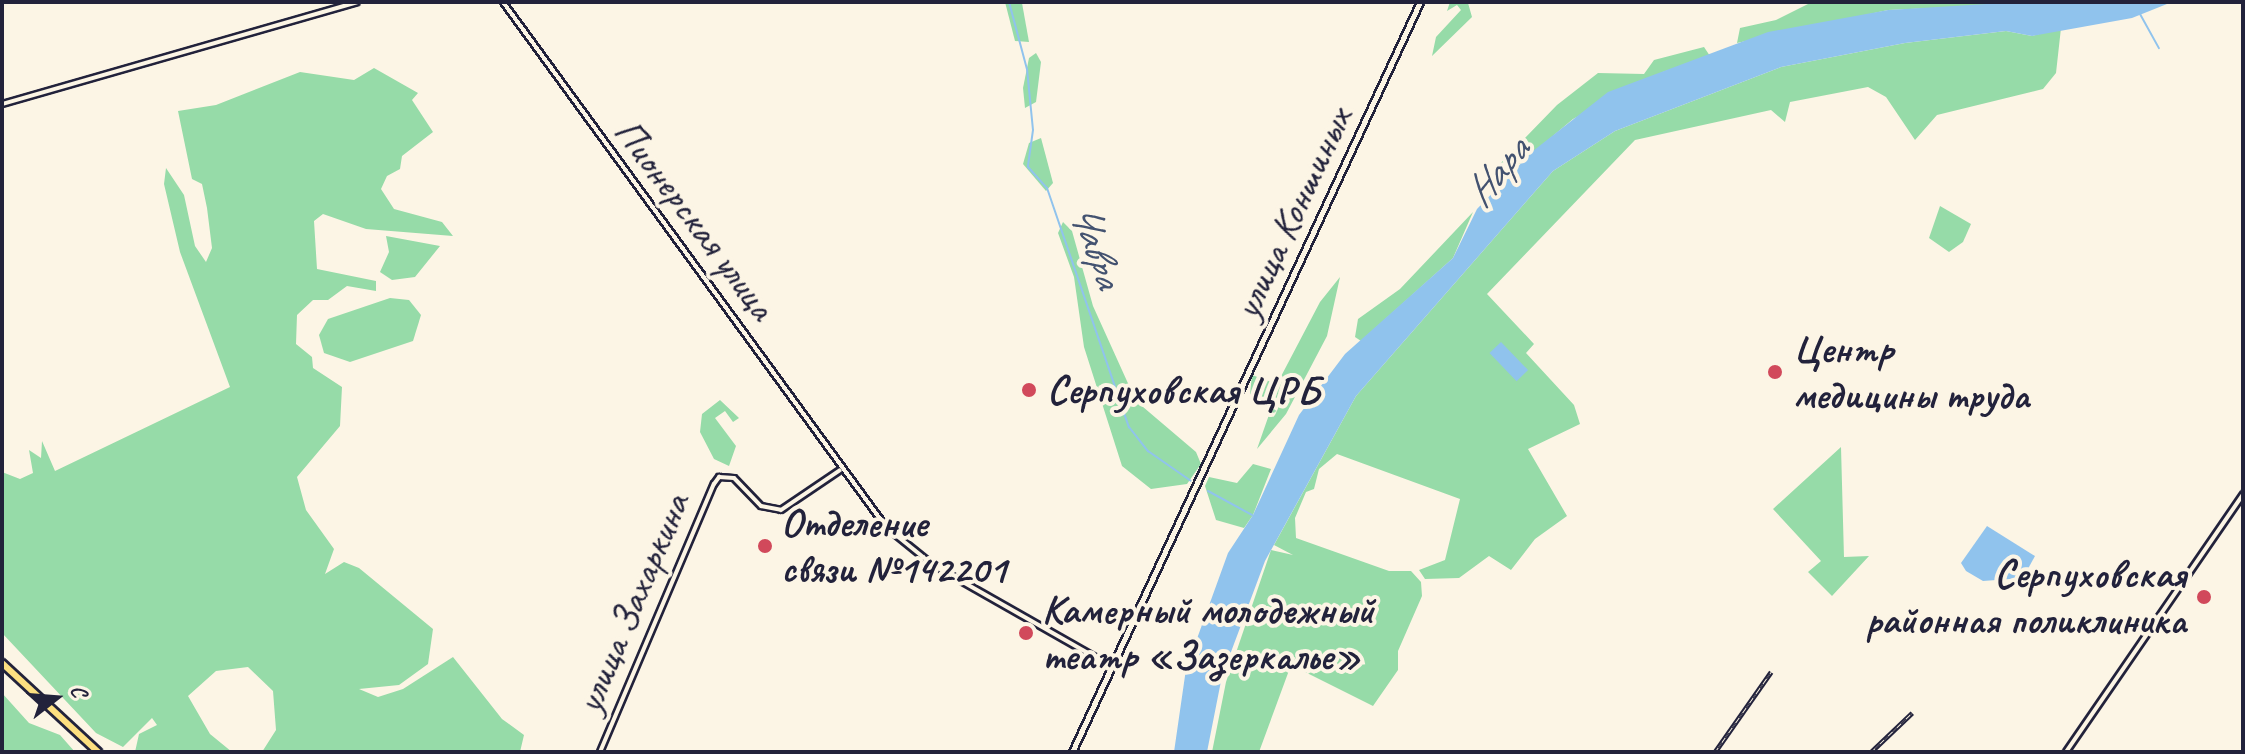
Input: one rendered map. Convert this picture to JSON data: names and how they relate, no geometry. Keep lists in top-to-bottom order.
{
  "streets": {
    "main road": ["улица Коншиных"],
    "street": ["Пионерская улица", "улица Захаркина"]
  },
  "crossings": [
    ["улица Коншиных", "Пионерская улица"],
    ["Пионерская улица", "улица Захаркина"]
  ],
  "water": ["Нара", "Чавра"],
  "places": [
    "Центр медицины труда",
    "Серпуховская ЦРБ",
    "Отделение связи №142201",
    "Серпуховская районная поликлиника",
    "Камерный молодежный театр «Зазеркалье»"
  ],
  "north": "right"
}
